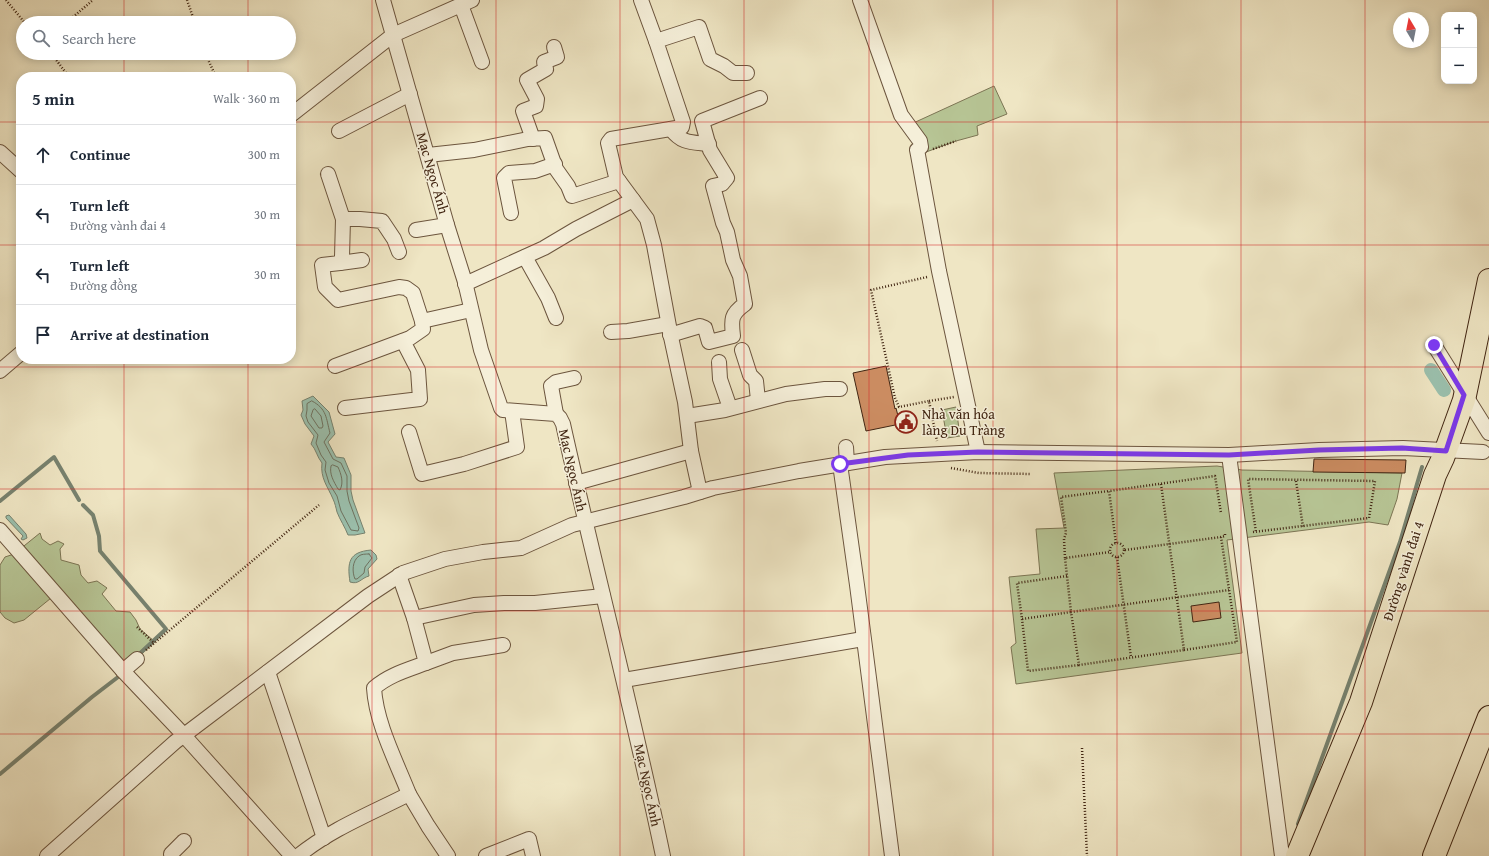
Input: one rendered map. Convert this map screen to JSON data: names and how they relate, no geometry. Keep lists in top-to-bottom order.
{
  "streets": {
    "main road": ["Đường vành đai 4"],
    "street": ["Mạc Ngọc Ánh"]
  },
  "places": {
    "public building": ["Nhà văn hóa làng Du Tràng"]
  },
  "north": "top",
  "page": {
    "map_buttons": ["+", "−"],
    "search": "Search here",
    "heading": ["5 min", "Walk · 360 m"],
    "list": [
      ["Continue", "300 m"],
      ["Turn left", "Đường vành đai 4", "30 m"],
      ["Turn left", "Đường đồng", "30 m"],
      "Arrive at destination"
    ]
  }
}
